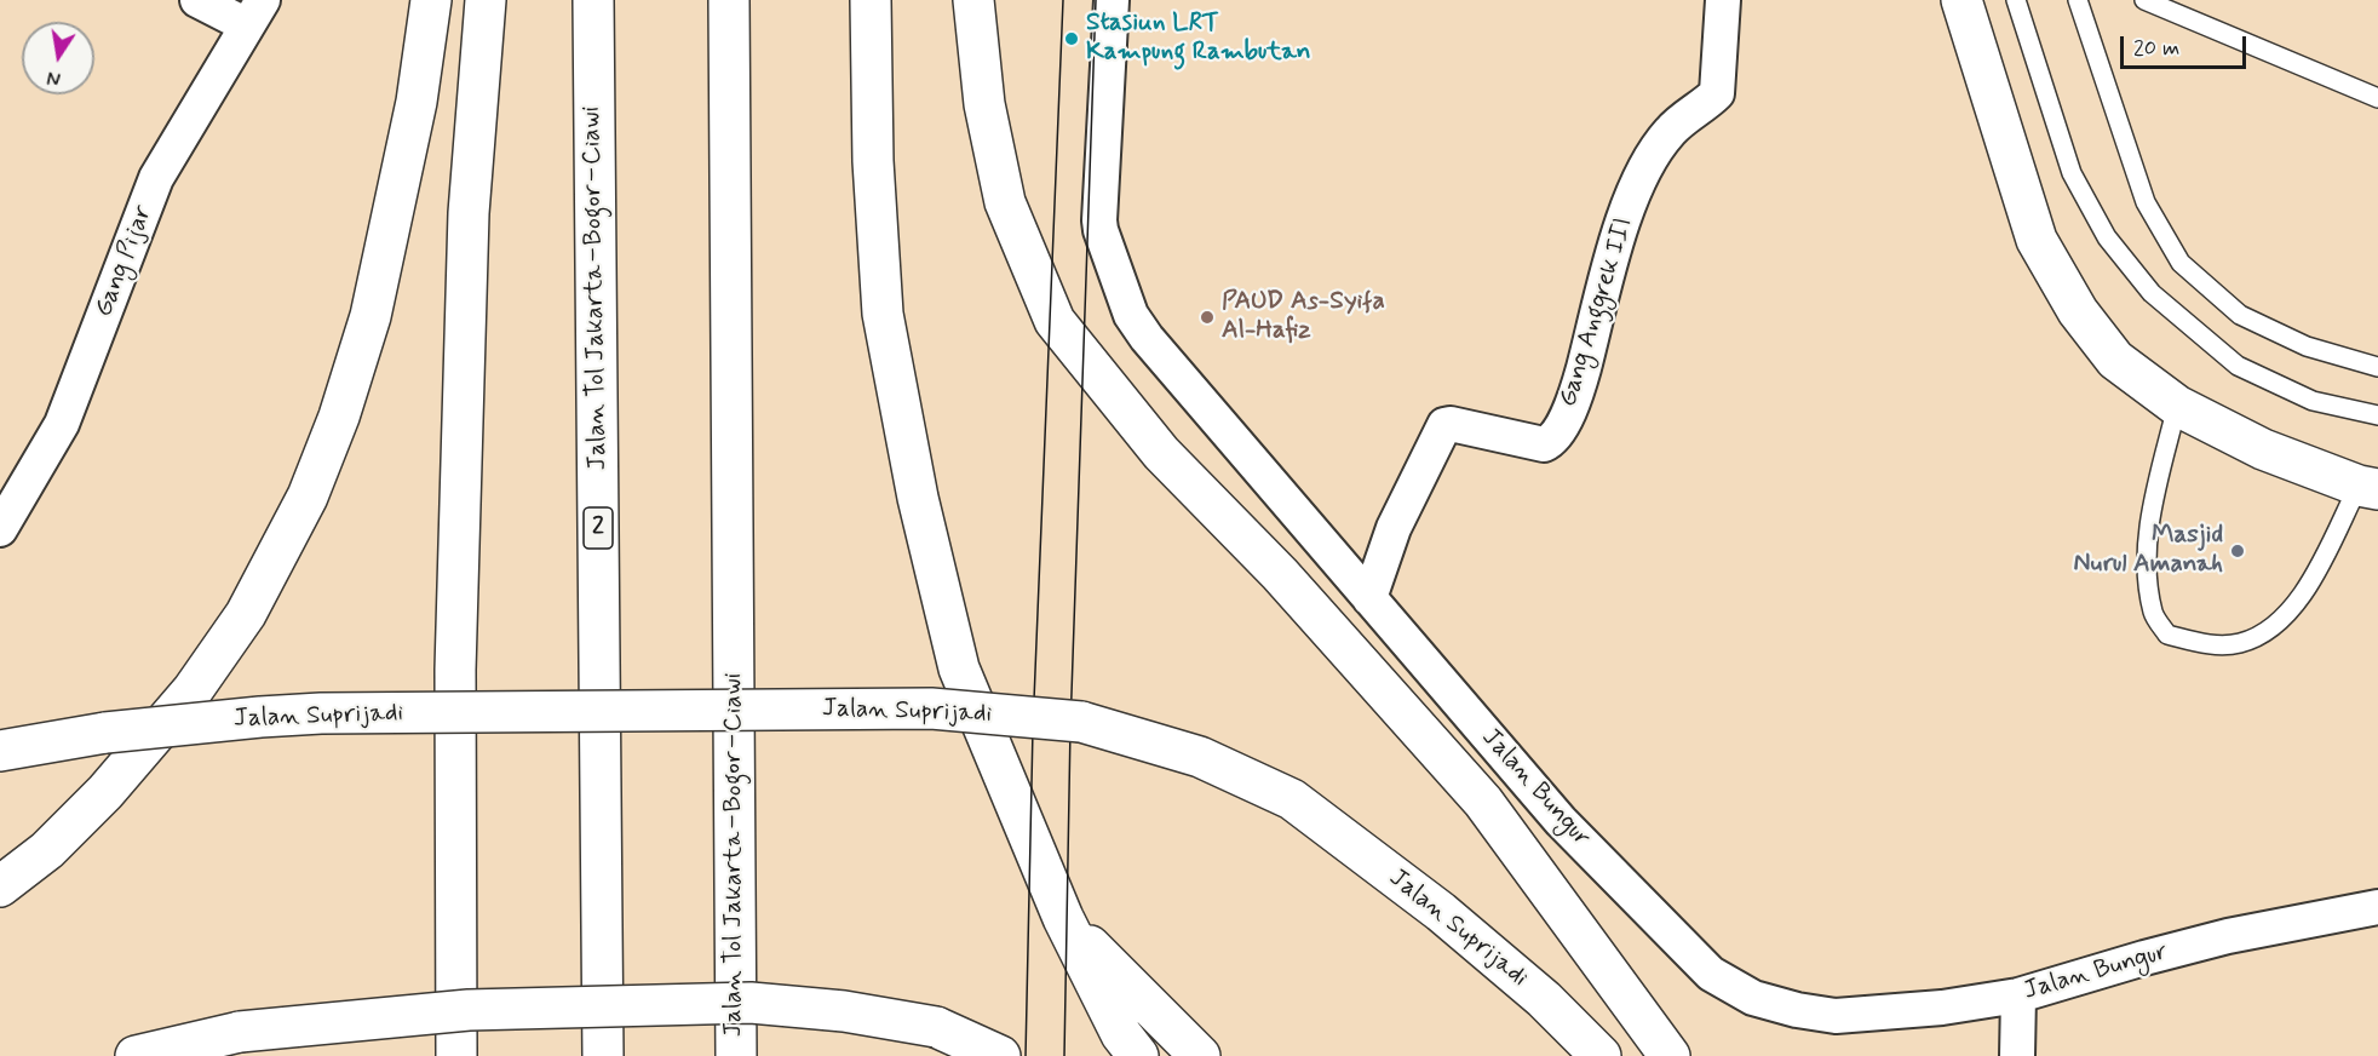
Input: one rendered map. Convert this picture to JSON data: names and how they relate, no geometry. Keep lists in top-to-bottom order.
{
  "streets": {
    "main road": ["Jalan Tol Jakarta–Bogor–Ciawi", "2", "Jalan Suprijadi"],
    "street": ["Gang Pijar", "Gang Anggrek III", "Jalan Bungur"]
  },
  "crossings": [
    ["Gang Anggrek III", "Jalan Bungur"]
  ],
  "places": ["Stasiun LRT Kampung Rambutan", "PAUD As-Syifa Al-Hafiz", "Masjid Nurul Amanah"],
  "scale_bar": "20 m",
  "north": "bottom"
}
